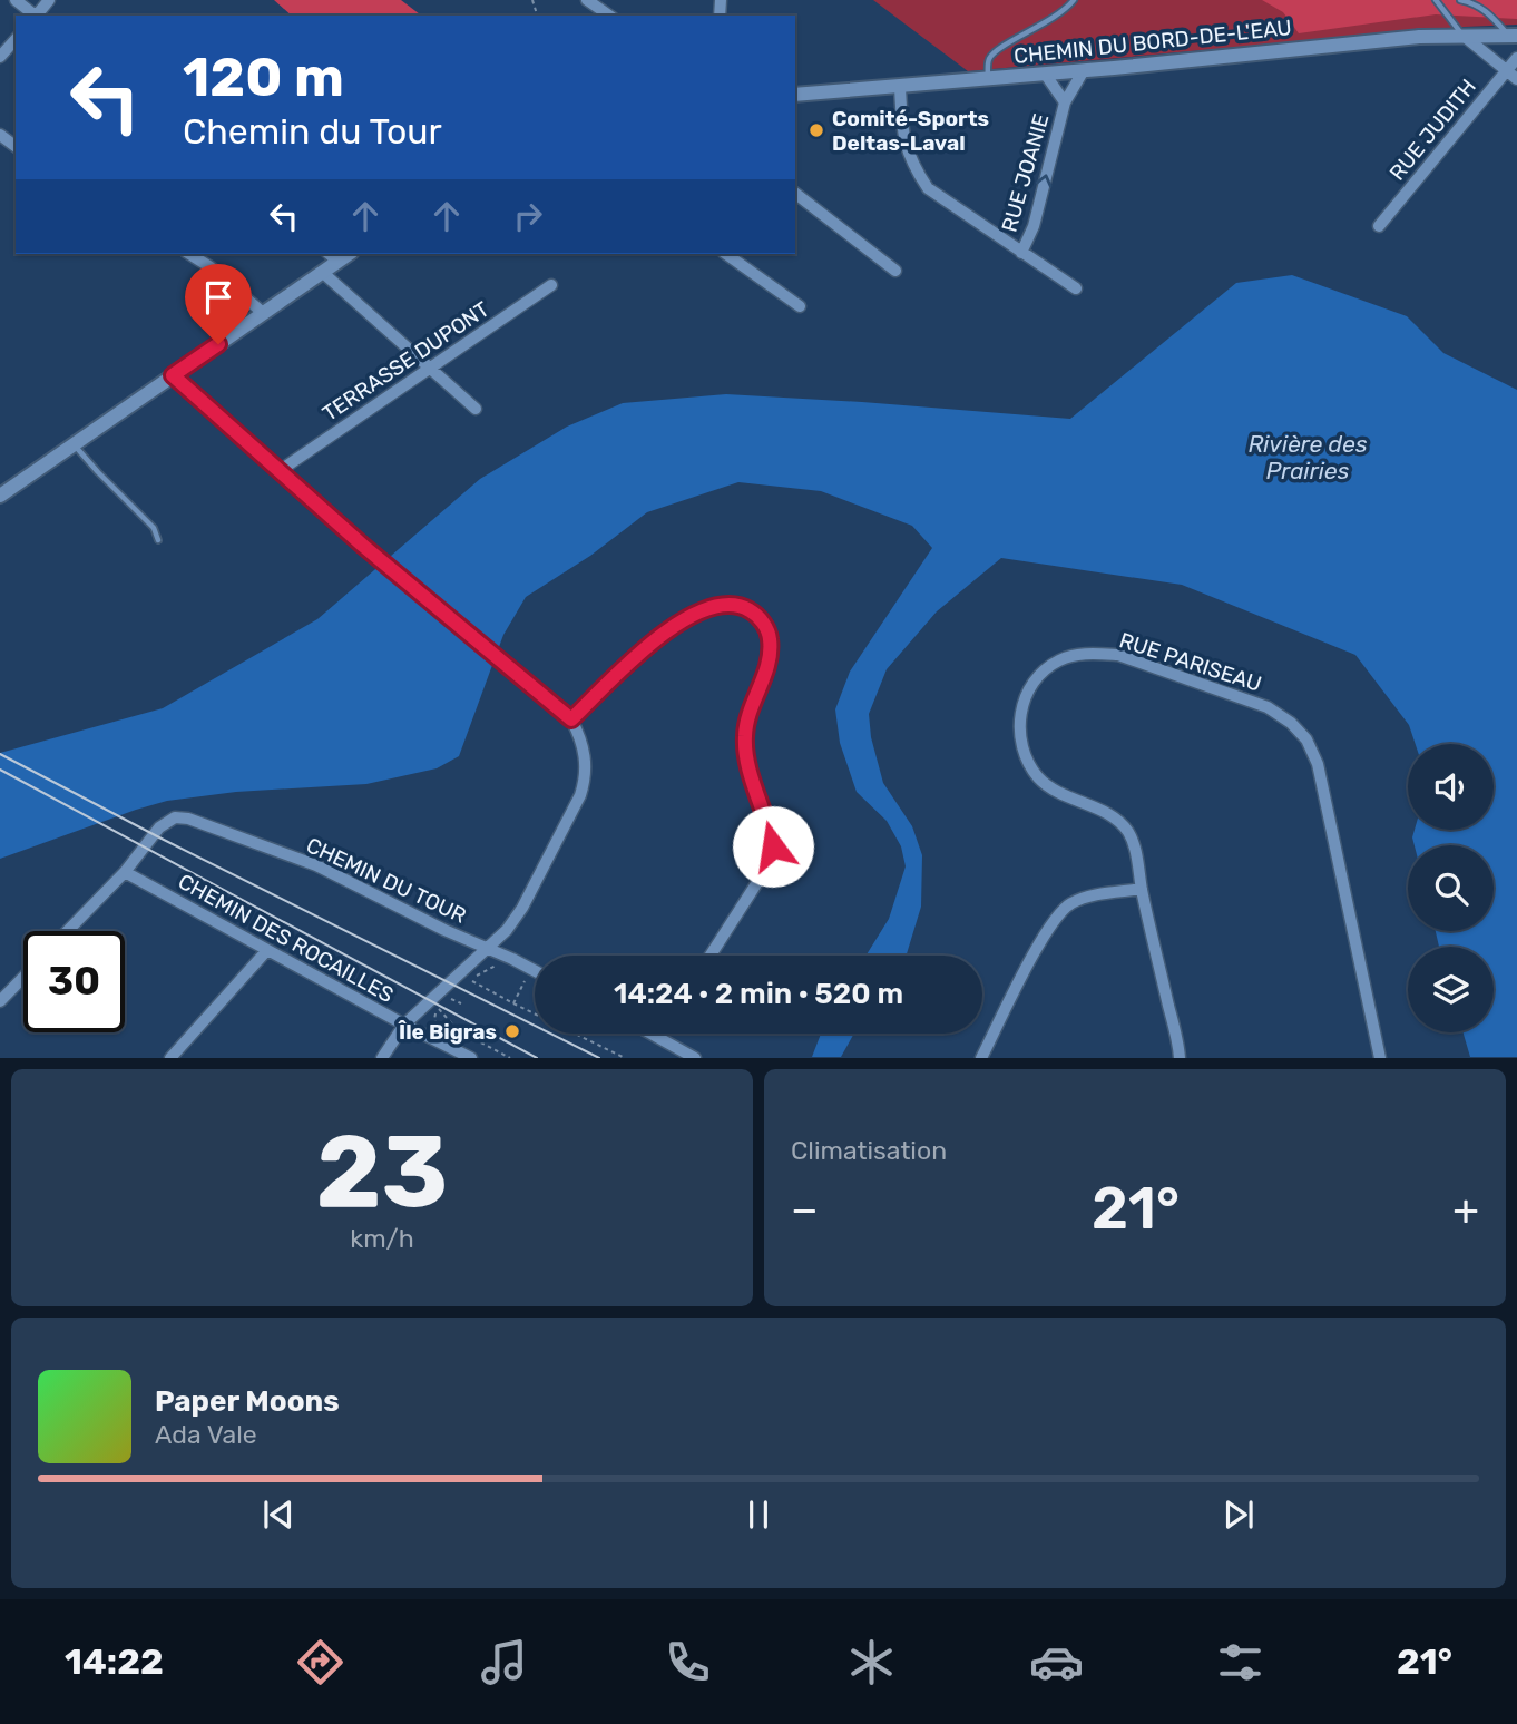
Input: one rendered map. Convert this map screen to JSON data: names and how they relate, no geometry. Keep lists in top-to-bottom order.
{
  "streets": {
    "street": [
      "CHEMIN DU BORD-DE-L'EAU",
      "RUE JUDITH",
      "RUE JOANIE",
      "TERRASSE DUPONT",
      "RUE PARISEAU",
      "CHEMIN DU TOUR",
      "CHEMIN DES ROCAILLES"
    ]
  },
  "crossings": [
    ["CHEMIN DU BORD-DE-L'EAU", "RUE JOANIE"],
    ["CHEMIN DU TOUR", "CHEMIN DES ROCAILLES"]
  ],
  "one_way": ["RUE JOANIE"],
  "water": ["Rivière des Prairies"],
  "places": ["Comité-Sports Deltas-Laval", "Île Bigras"],
  "page": {
    "turn": ["120 m", "Chemin du Tour"],
    "limit": "30",
    "trip": "14:24 · 2 min · 520 m",
    "tile": [
      ["23", "km/h"],
      "Climatisation"
    ],
    "heat": ["−", "21°", "+"],
    "song": ["Paper Moons", "Ada Vale"],
    "tabs": ["14:22", "21°"]
  }
}
